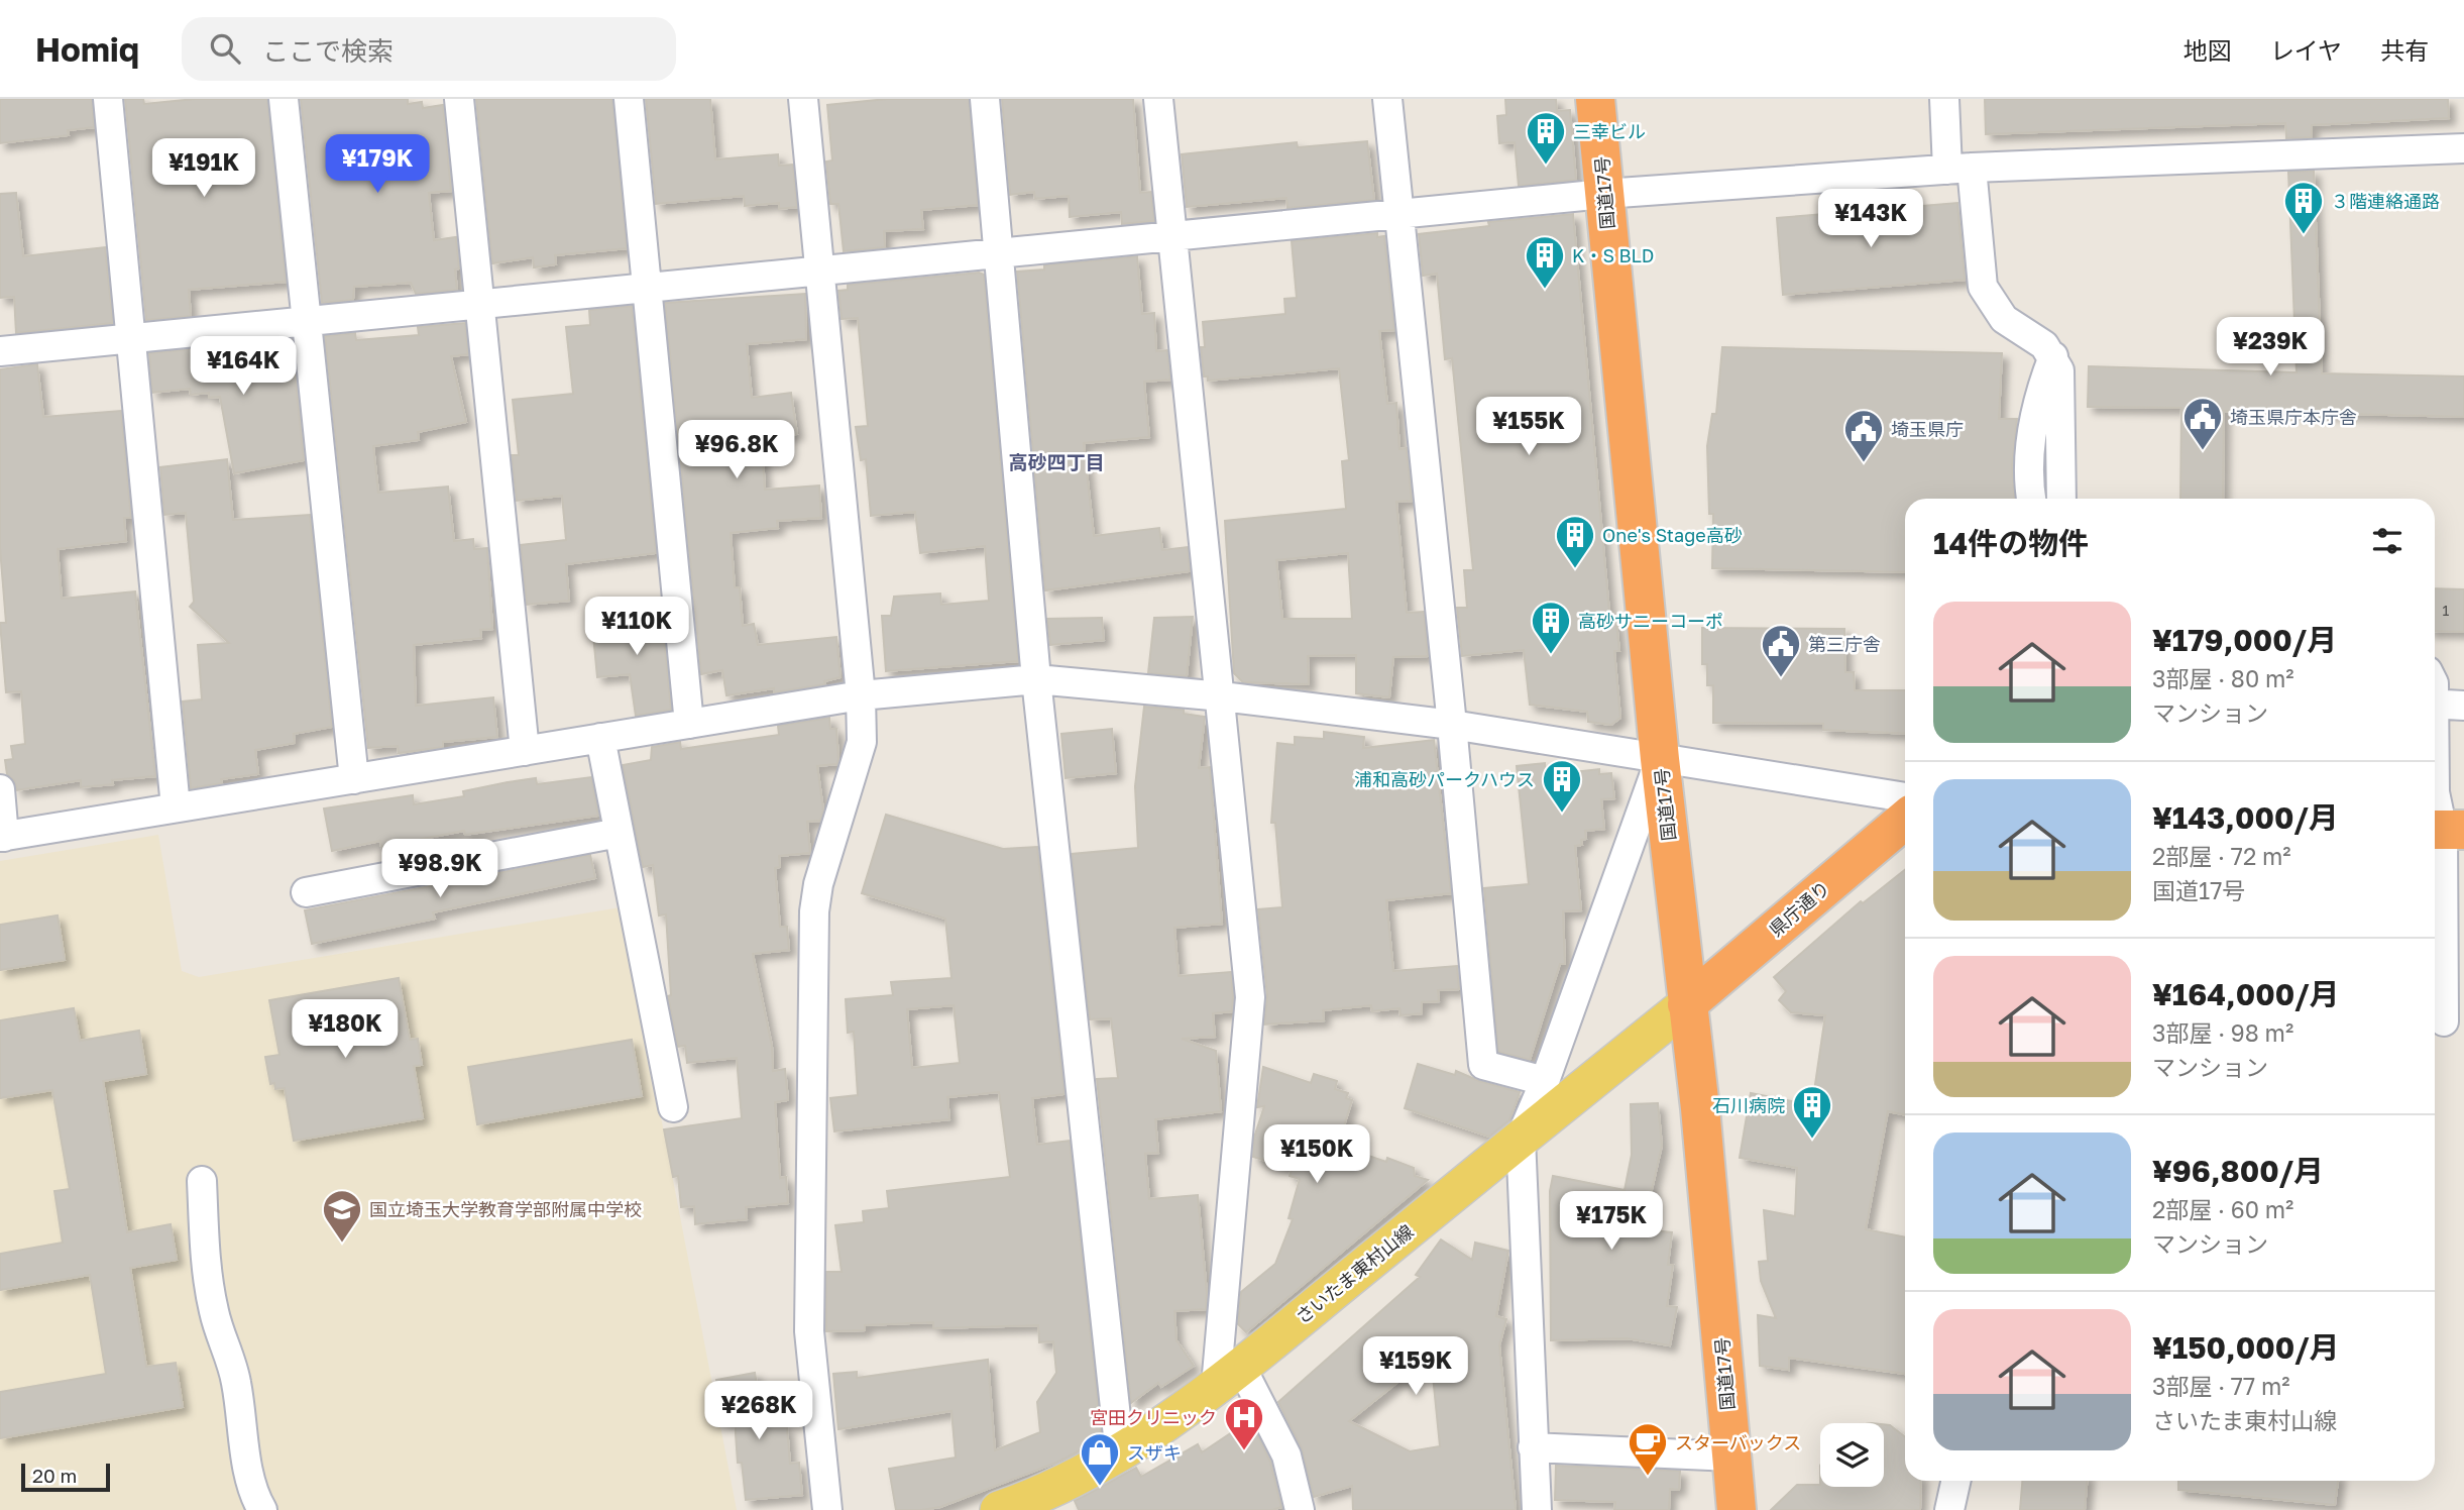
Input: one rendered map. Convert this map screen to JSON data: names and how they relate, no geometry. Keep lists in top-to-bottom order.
{
  "streets": {
    "highway": ["国道17号", "県庁通り"],
    "main road": ["さいたま東村山線"]
  },
  "crossings": [
    ["国道17号", "県庁通り"],
    ["国道17号", "さいたま東村山線"],
    ["県庁通り", "さいたま東村山線"]
  ],
  "districts": ["高砂四丁目"],
  "places": {
    "building": [
      "三幸ビル",
      "３階連絡通路",
      "K・S BLD",
      "One's Stage高砂",
      "高砂サニーコーポ",
      "浦和高砂パークハウス",
      "石川病院"
    ],
    "public building": ["埼玉県庁本庁舎", "埼玉県庁", "第三庁舎"],
    "school or university": ["国立埼玉大学教育学部附属中学校"],
    "hospital": ["宮田クリニック"],
    "cafe": ["スターバックス"],
    "shop": ["スザキ"]
  },
  "house_numbers": ["1"],
  "scale_bar": "20 m",
  "page": {
    "header": "Homiq",
    "search": "ここで検索",
    "nav": ["地図", "レイヤ", "共有"],
    "price": [
      "¥179K",
      "¥191K",
      "¥143K",
      "¥239K",
      "¥164K",
      "¥155K",
      "¥96.8K",
      "¥110K",
      "¥98.9K",
      "¥180K",
      "¥150K",
      "¥175K",
      "¥159K",
      "¥268K"
    ],
    "heading": "14件の物件",
    "list": [
      {
        "name": "¥179,000/月",
        "note": "3部屋 · 80 m² · マンション"
      },
      {
        "name": "¥143,000/月",
        "note": "2部屋 · 72 m² · 国道17号"
      },
      {
        "name": "¥164,000/月",
        "note": "3部屋 · 98 m² · マンション"
      },
      {
        "name": "¥96,800/月",
        "note": "2部屋 · 60 m² · マンション"
      },
      {
        "name": "¥150,000/月",
        "note": "3部屋 · 77 m² · さいたま東村山線"
      }
    ],
    "scale": "20 m"
  }
}
